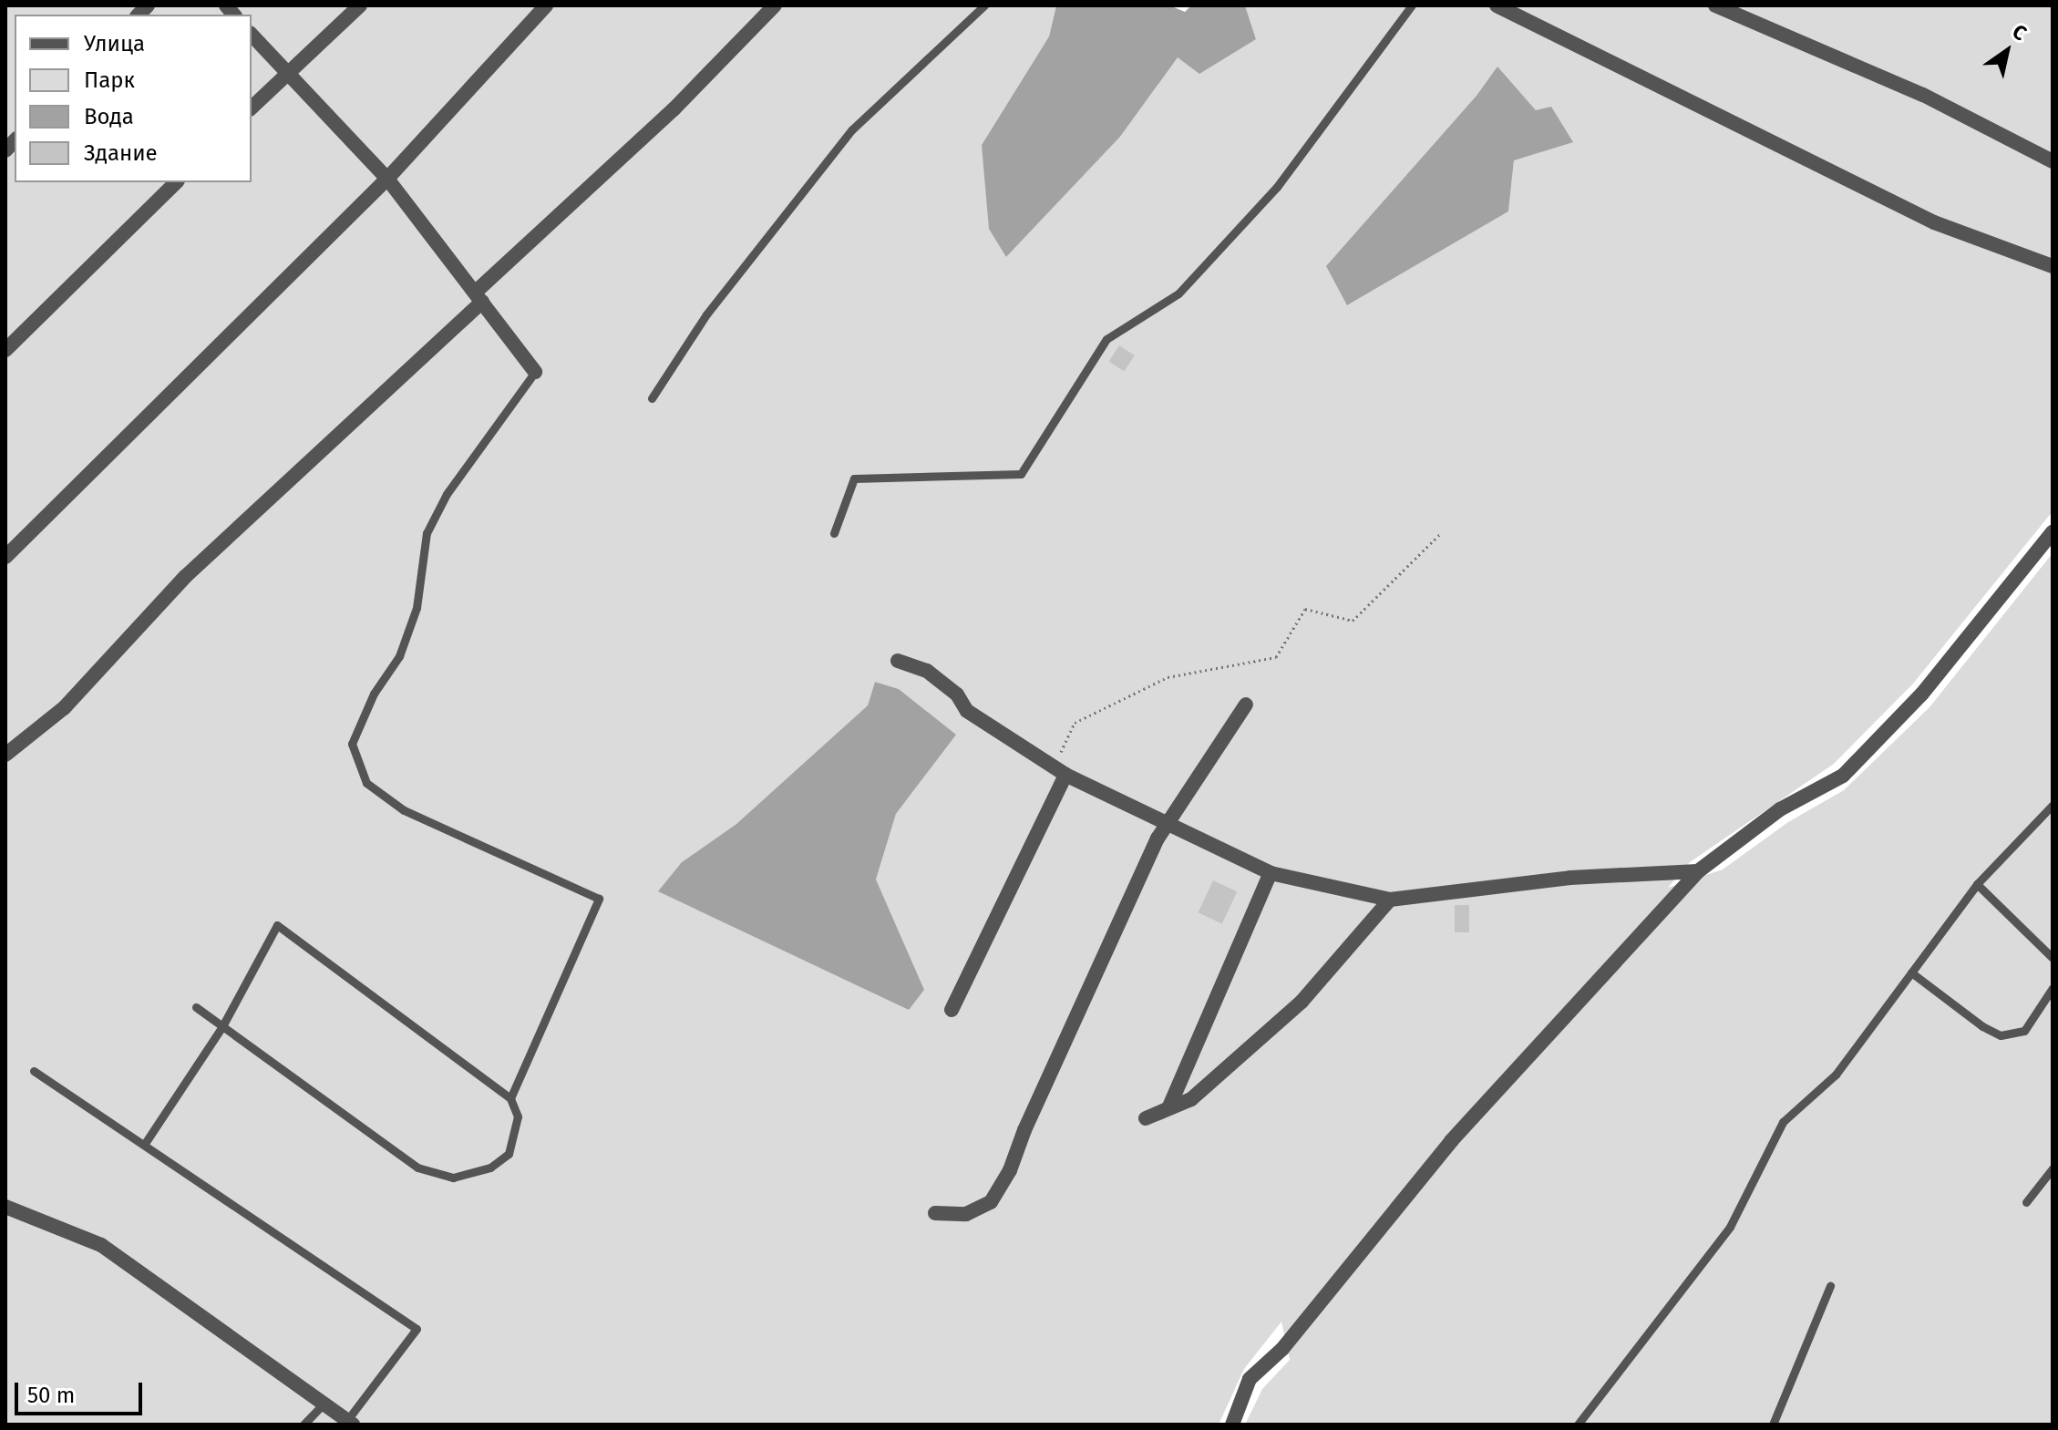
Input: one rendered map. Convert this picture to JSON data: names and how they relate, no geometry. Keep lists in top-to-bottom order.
{
  "legend": [
    "Улица",
    "Парк",
    "Вода",
    "Здание"
  ],
  "scale_bar": "50 m",
  "north": "top right"
}
